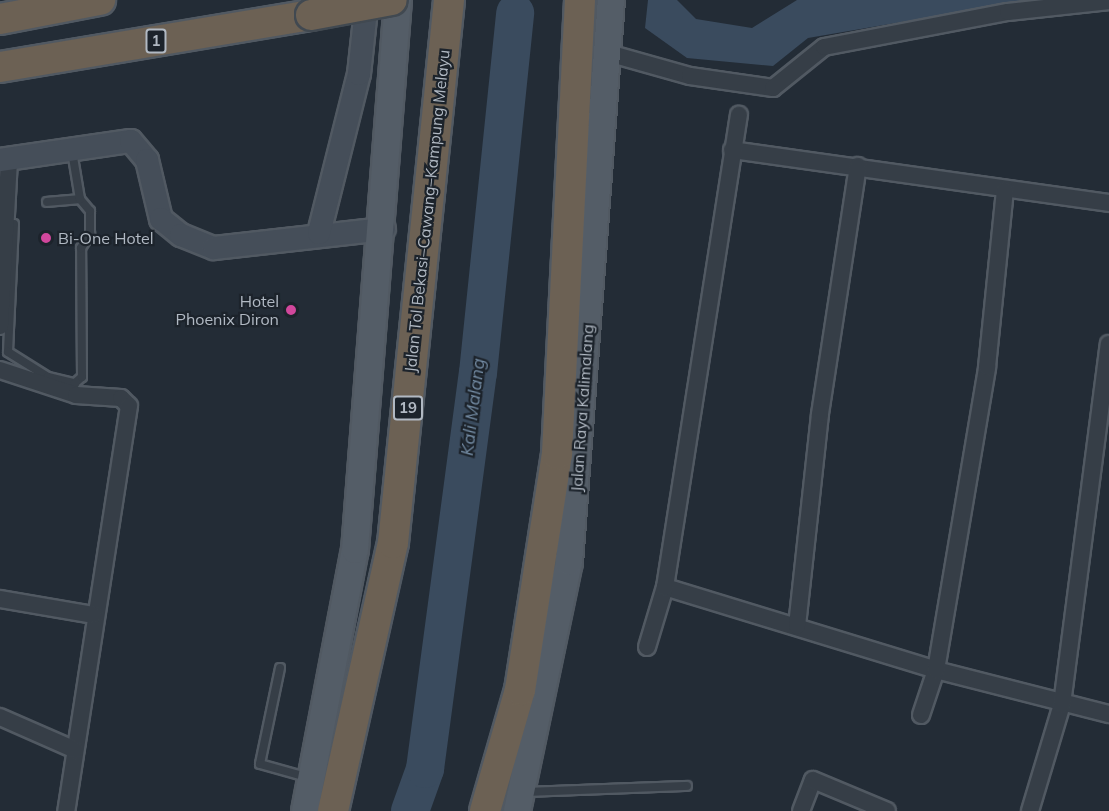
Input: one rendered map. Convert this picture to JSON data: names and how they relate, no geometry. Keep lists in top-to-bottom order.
{
  "streets": {
    "highway": ["1", "Jalan Tol Bekasi–Cawang–Kampung Melayu", "19"],
    "main road": ["Jalan Raya Kalimalang"]
  },
  "water": ["Kali Malang"],
  "places": ["Bi-One Hotel", "Hotel Phoenix Diron"]
}
